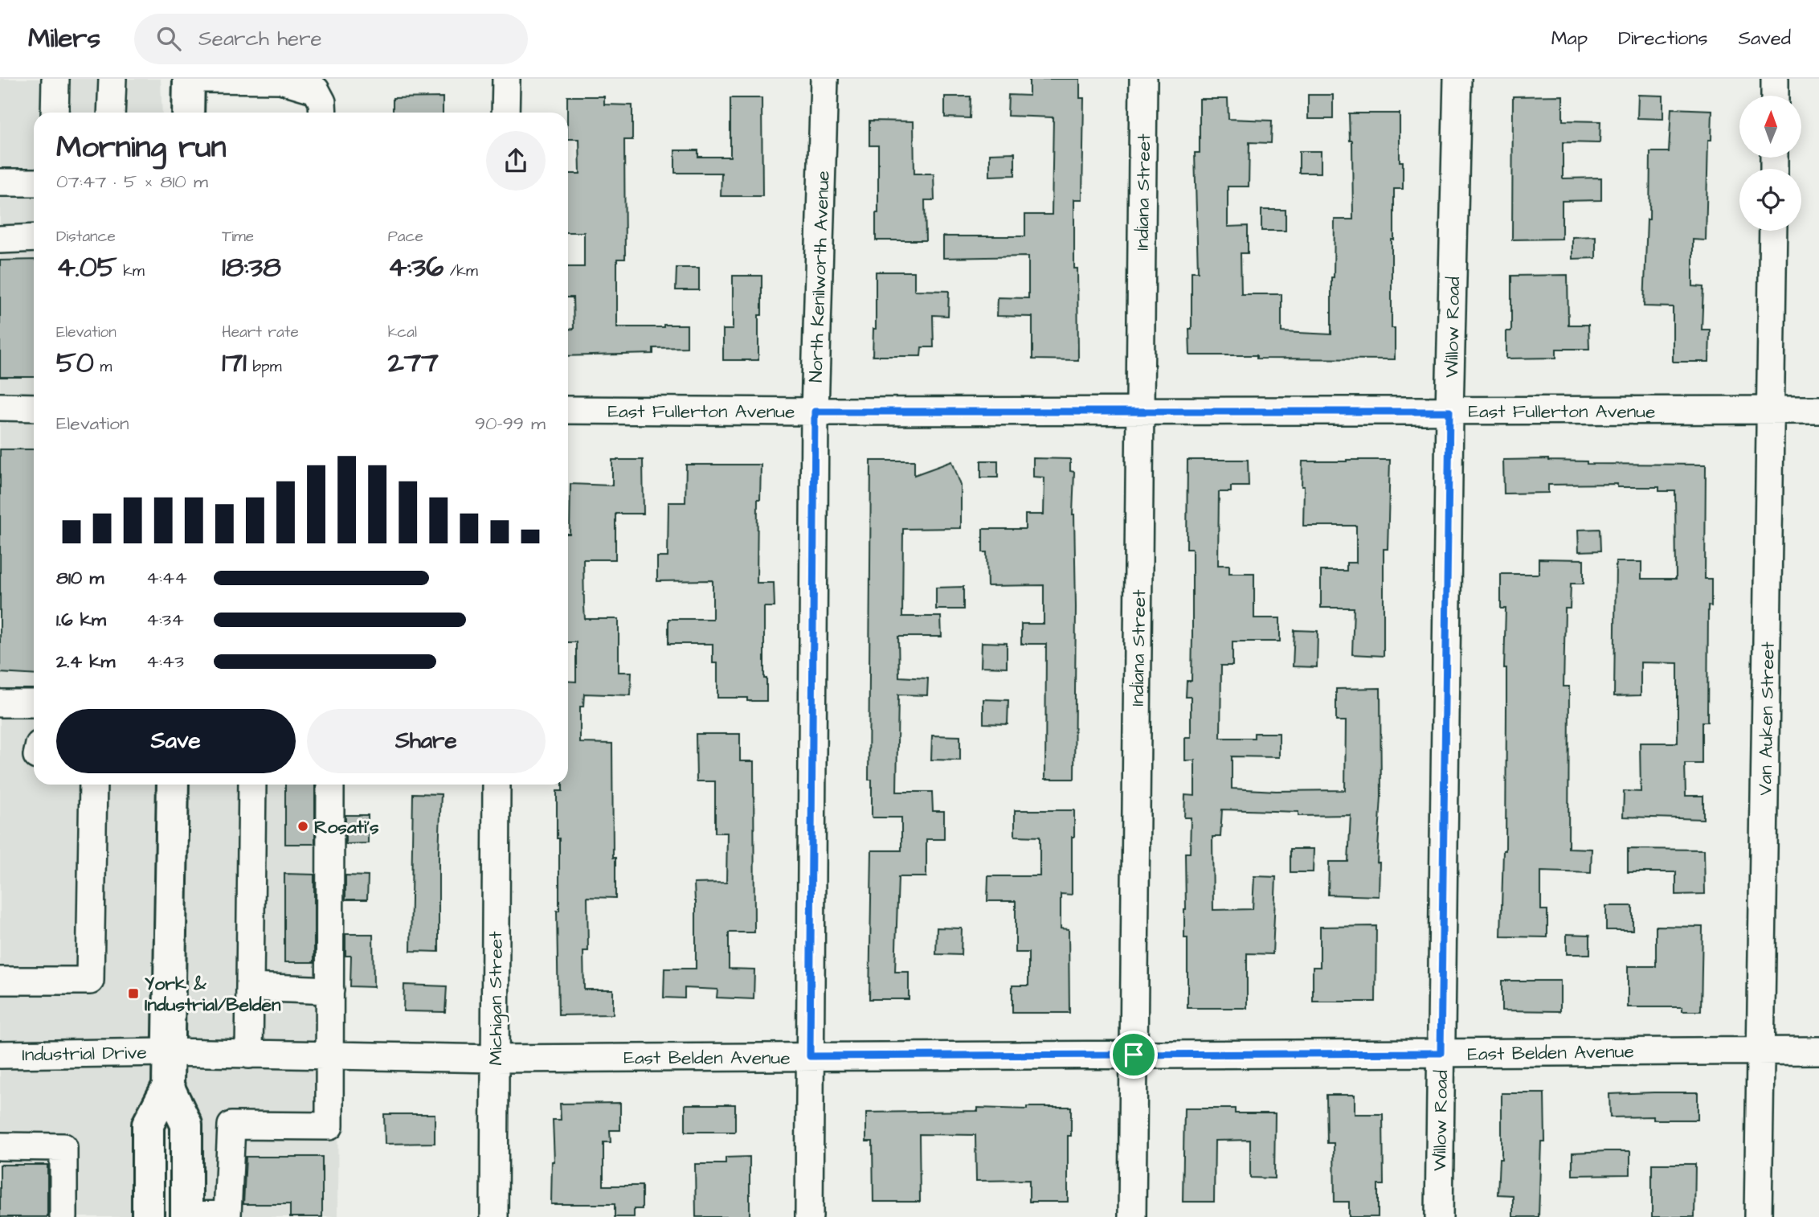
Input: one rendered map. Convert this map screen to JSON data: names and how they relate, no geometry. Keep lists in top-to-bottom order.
{
  "streets": {
    "street": [
      "Indiana Street",
      "North Kenilworth Avenue",
      "Willow Road",
      "East Fullerton Avenue",
      "Van Auken Street",
      "Michigan Street",
      "East Belden Avenue",
      "Industrial Drive"
    ]
  },
  "crossings": [
    ["Indiana Street", "East Fullerton Avenue"],
    ["Indiana Street", "East Belden Avenue"],
    ["North Kenilworth Avenue", "East Fullerton Avenue"],
    ["North Kenilworth Avenue", "East Belden Avenue"],
    ["Willow Road", "East Fullerton Avenue"],
    ["Willow Road", "East Belden Avenue"],
    ["East Fullerton Avenue", "Van Auken Street"],
    ["Van Auken Street", "East Belden Avenue"],
    ["Michigan Street", "East Belden Avenue"],
    ["East Belden Avenue", "Industrial Drive"]
  ],
  "places": {
    "other": ["Rosati's"],
    "transit": ["York & Industrial/Belden"]
  },
  "north": "top",
  "page": {
    "header": "Milers",
    "search": "Search here",
    "nav": ["Map", "Directions", "Saved"],
    "heading": ["Morning run", "07:47 · 5 × 810 m"],
    "stats": [
      ["Distance", "4.05 km"],
      ["Time", "18:38"],
      ["Pace", "4:36 /km"],
      ["Elevation", "50 m"],
      ["Heart rate", "171 bpm"],
      ["kcal", "277"]
    ],
    "chart": ["Elevation", "90–99 m"],
    "list": [
      {
        "name": "810 m",
        "note": "4:44"
      },
      {
        "name": "1.6 km",
        "note": "4:34"
      },
      {
        "name": "2.4 km",
        "note": "4:43"
      }
    ],
    "buttons": ["Save", "Share"]
  }
}
